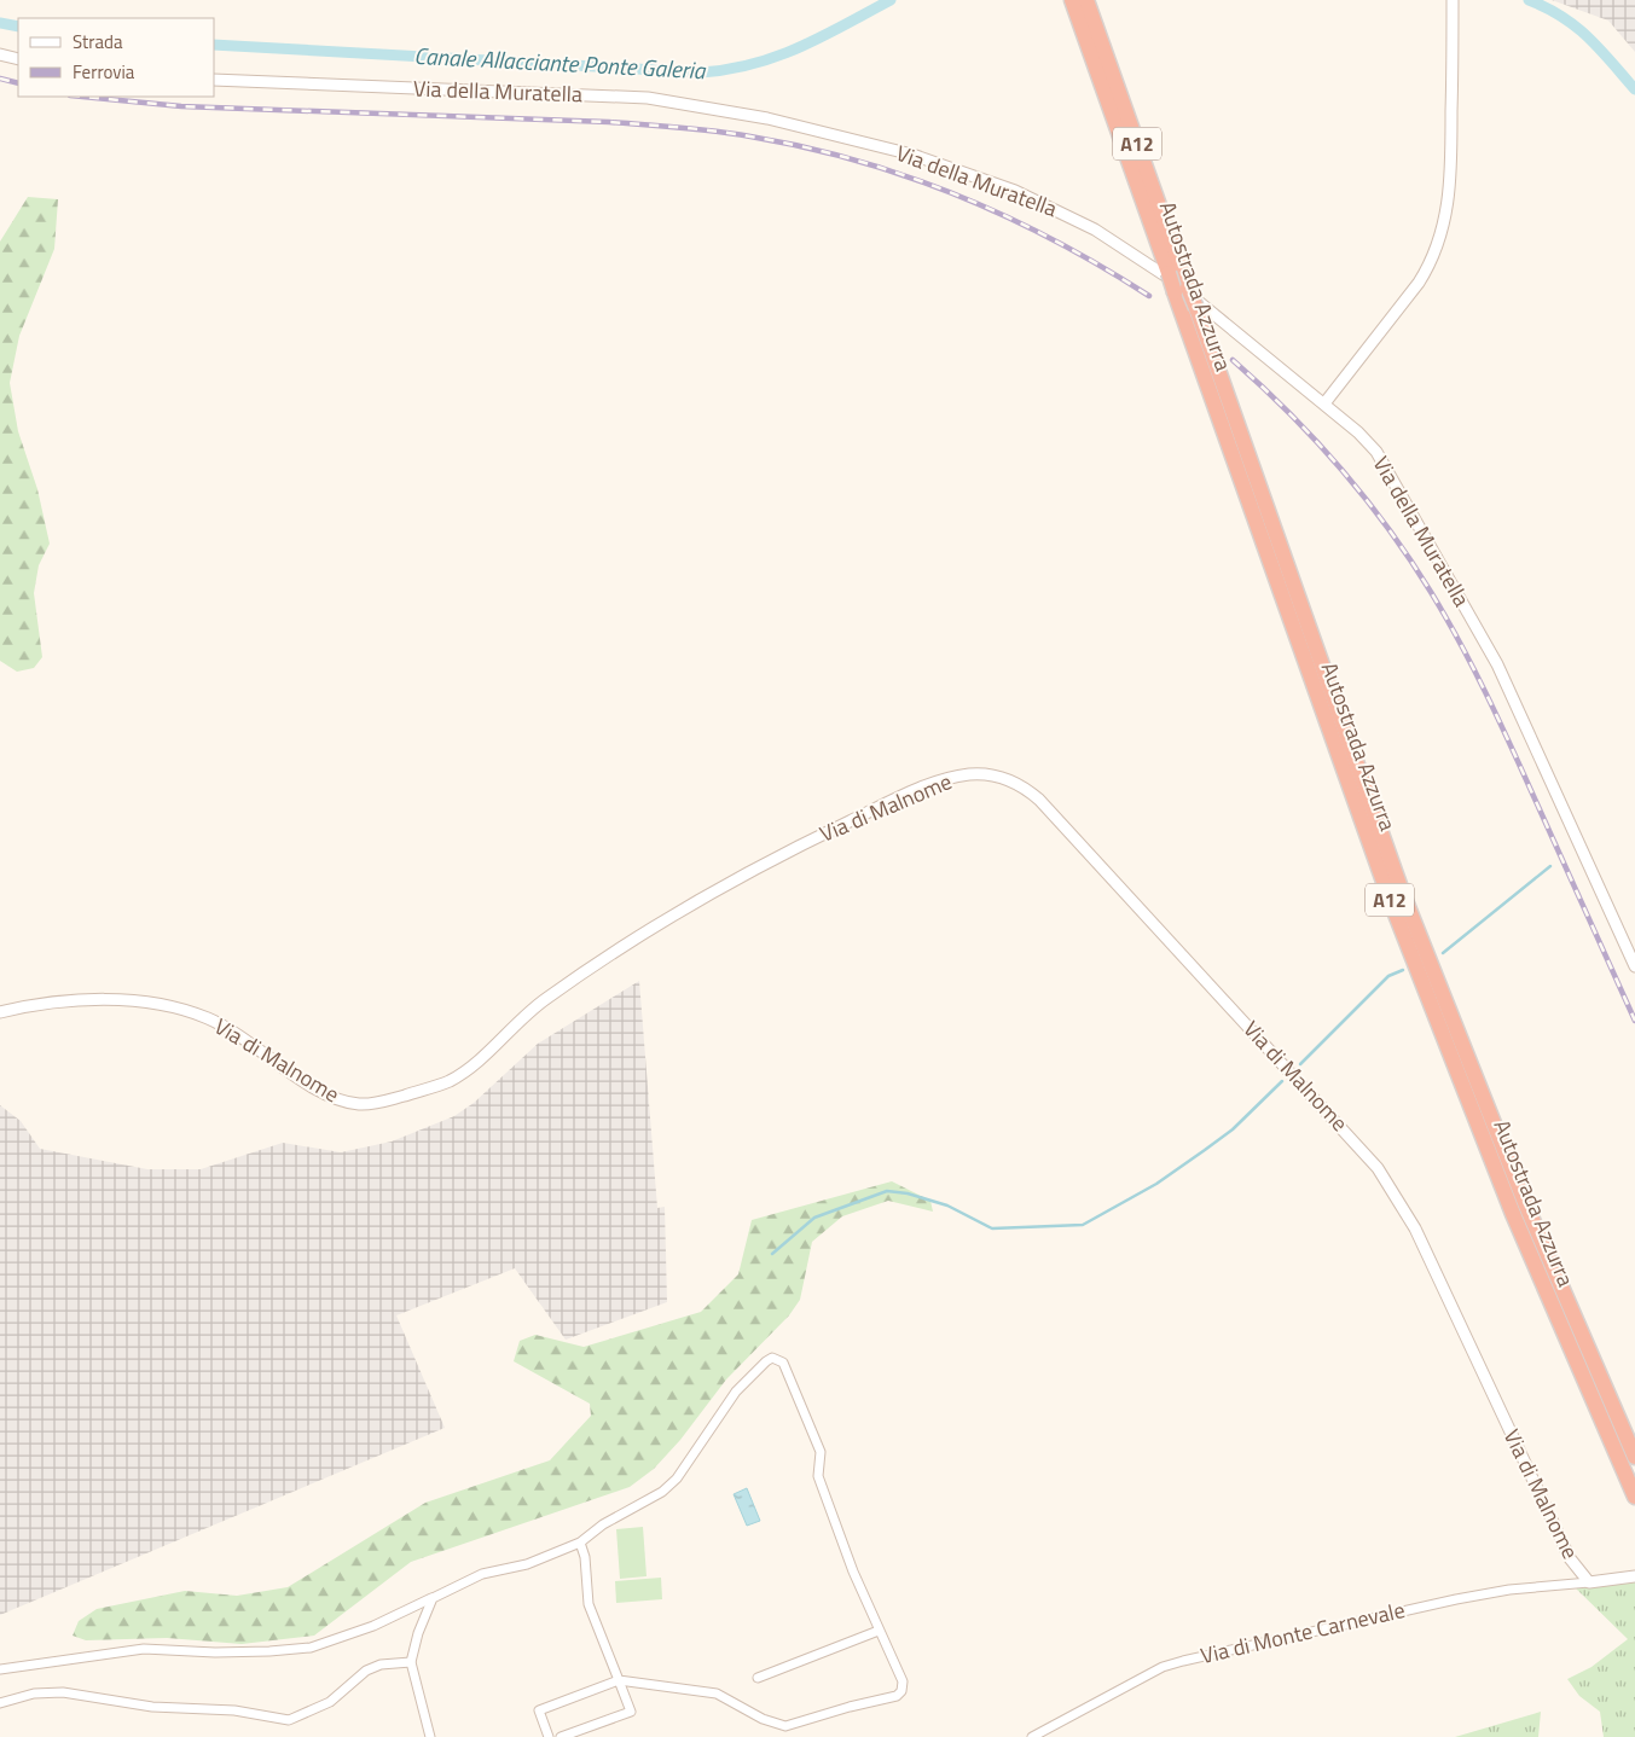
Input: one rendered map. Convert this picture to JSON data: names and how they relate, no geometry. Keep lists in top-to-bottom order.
{
  "streets": {
    "highway": ["A12", "Autostrada Azzurra"],
    "street": ["Via della Muratella", "Via di Malnome", "Via di Monte Carnevale"]
  },
  "crossings": [
    ["Via di Malnome", "Via di Monte Carnevale"]
  ],
  "water": ["Canale Allacciante Ponte Galeria"],
  "legend": ["Strada", "Ferrovia"]
}
